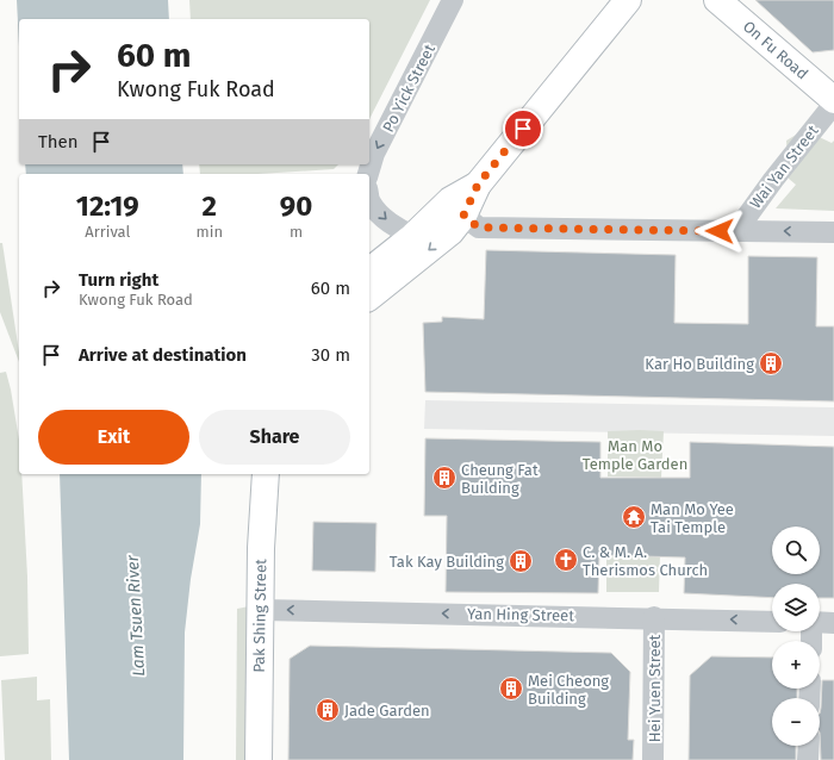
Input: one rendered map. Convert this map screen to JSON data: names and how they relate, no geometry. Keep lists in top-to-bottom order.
{
  "streets": {
    "street": [
      "On Fu Road",
      "Po Yick Street",
      "Wai Yan Street",
      "Yan Hing Street",
      "Pak Shing Street",
      "Hei Yuen Street"
    ]
  },
  "crossings": [
    ["On Fu Road", "Wai Yan Street"],
    ["Yan Hing Street", "Pak Shing Street"],
    ["Yan Hing Street", "Hei Yuen Street"]
  ],
  "one_way": ["Yan Hing Street"],
  "water": ["Lam Tsuen River"],
  "parks": ["Man Mo Temple Garden"],
  "places": {
    "building": [
      "Kar Ho Building",
      "Cheung Fat Building",
      "Tak Kay Building",
      "Mei Cheong Building",
      "Jade Garden"
    ],
    "temple": ["Man Mo Yee Tai Temple"],
    "church": ["C. & M. A. Therismos Church"]
  },
  "page": {
    "turn": ["60 m", "Kwong Fuk Road"],
    "then": "Then",
    "eta": [
      "12:19",
      "Arrival",
      "2",
      "min",
      "90",
      "m"
    ],
    "list": [
      {
        "name": "Turn right",
        "note": "Kwong Fuk Road",
        "value": "60 m"
      },
      {
        "name": "Arrive at destination",
        "value": "30 m"
      }
    ],
    "buttons": ["Exit", "Share"],
    "map_buttons": ["+", "−"]
  }
}
